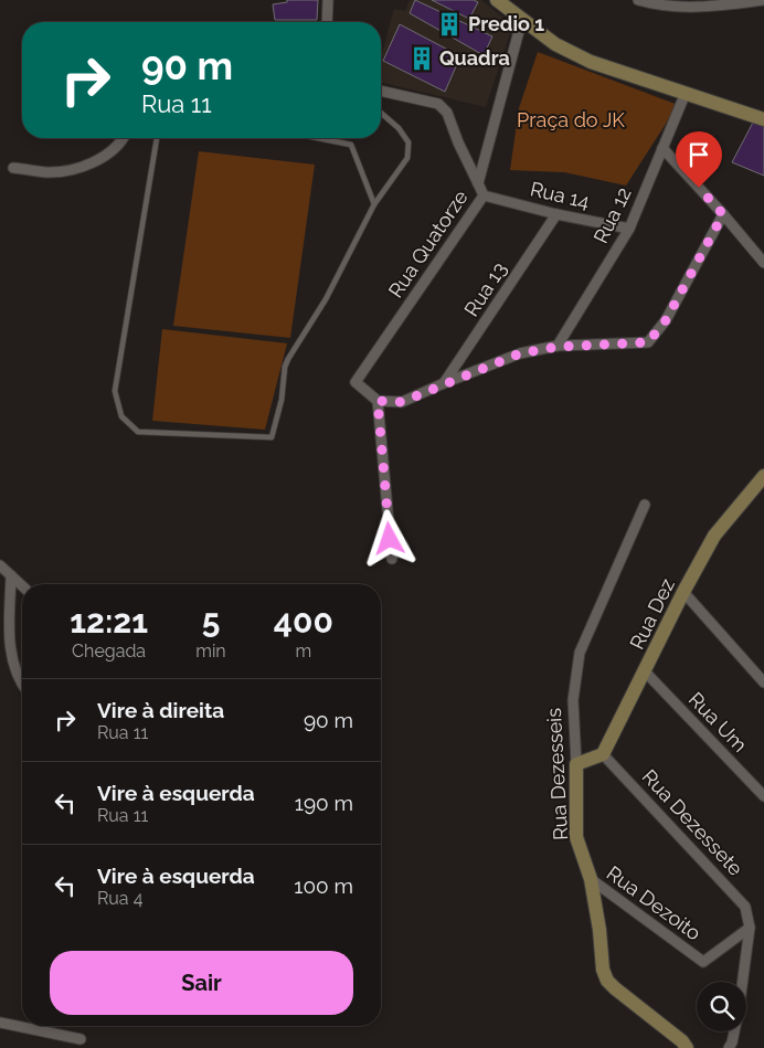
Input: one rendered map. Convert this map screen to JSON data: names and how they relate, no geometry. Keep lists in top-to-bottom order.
{
  "streets": {
    "street": [
      "Rua 14",
      "Rua 12",
      "Rua Quatorze",
      "Rua 13",
      "Rua Dez",
      "Rua Um",
      "Rua Dezesseis",
      "Rua Dezessete",
      "Rua Dezoito"
    ]
  },
  "crossings": [
    ["Rua 14", "Rua 12"],
    ["Rua 14", "Rua Quatorze"],
    ["Rua 14", "Rua 13"],
    ["Rua Dez", "Rua Um"],
    ["Rua Dez", "Rua Dezessete"],
    ["Rua Dezesseis", "Rua Dezoito"],
    ["Rua Dezessete", "Rua Dezoito"]
  ],
  "parks": ["Praça do JK"],
  "places": {
    "building": ["Predio 1", "Quadra"]
  },
  "page": {
    "turn": ["90 m", "Rua 11"],
    "eta": [
      "12:21",
      "Chegada",
      "5",
      "min",
      "400",
      "m"
    ],
    "list": [
      {
        "name": "Vire à direita",
        "note": "Rua 11",
        "value": "90 m"
      },
      {
        "name": "Vire à esquerda",
        "note": "Rua 11",
        "value": "190 m"
      },
      {
        "name": "Vire à esquerda",
        "note": "Rua 4",
        "value": "100 m"
      }
    ],
    "buttons": "Sair"
  }
}
